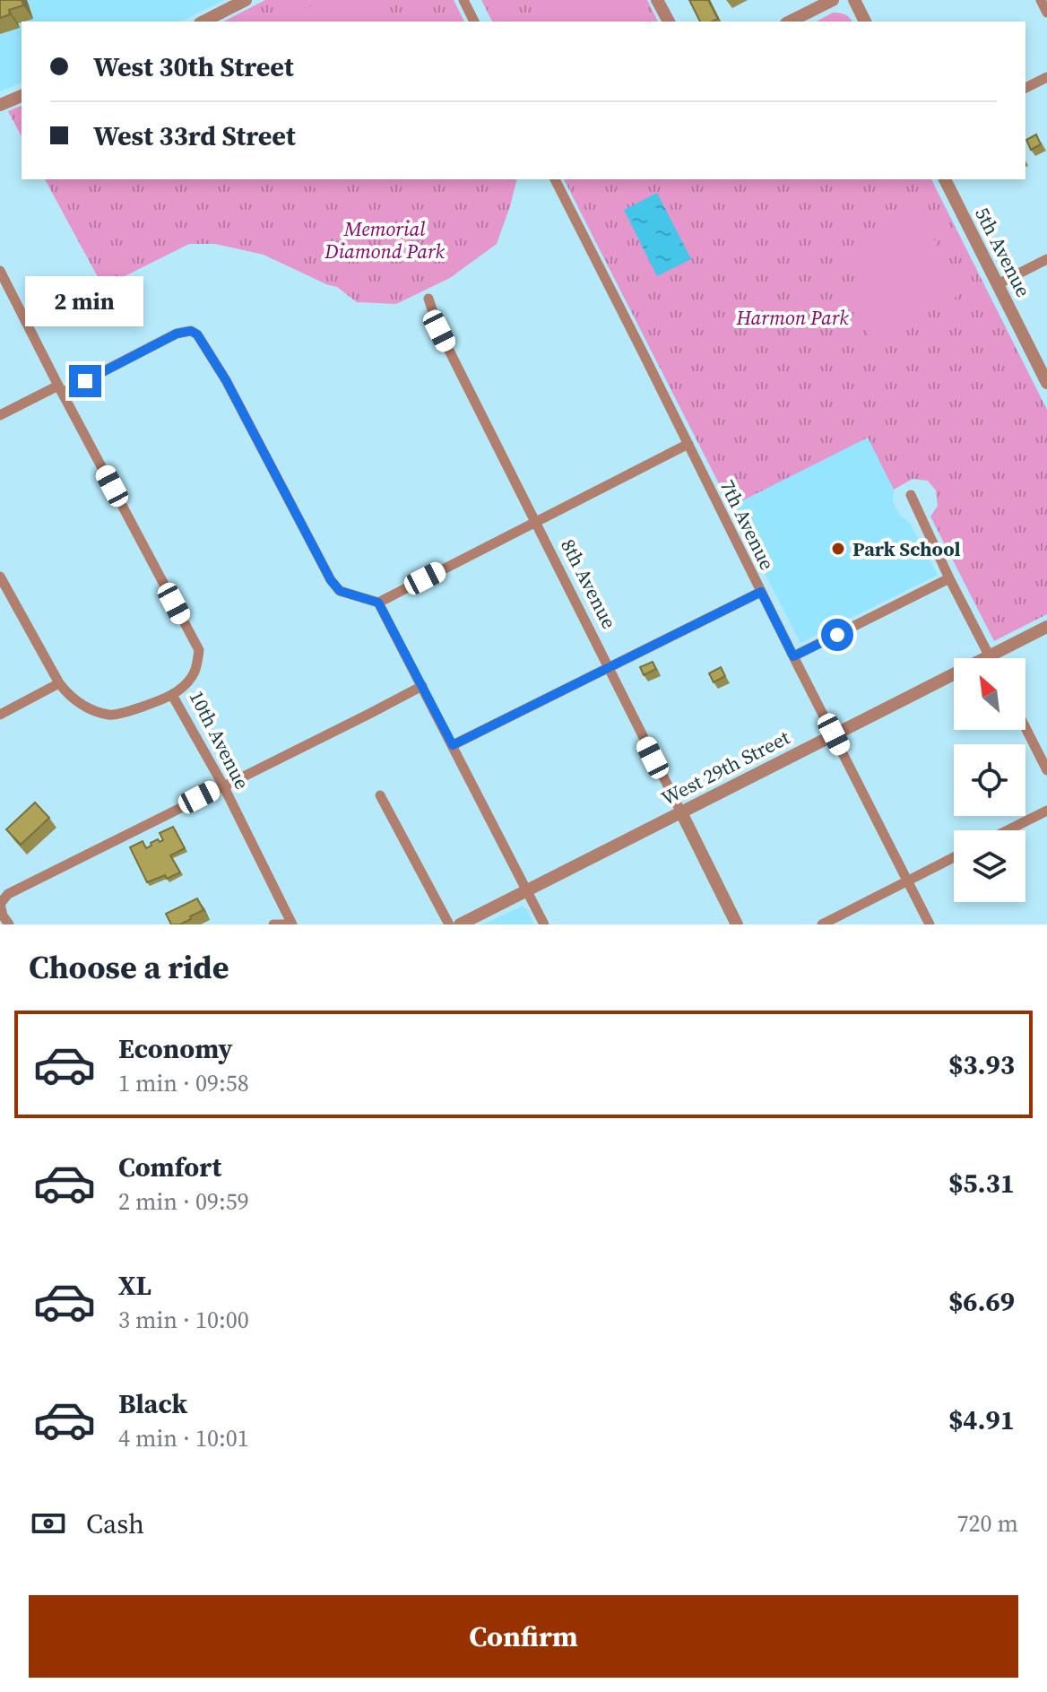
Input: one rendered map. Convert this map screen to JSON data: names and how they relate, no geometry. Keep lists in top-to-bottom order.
{
  "streets": {
    "street": [
      "5th Avenue",
      "7th Avenue",
      "8th Avenue",
      "10th Avenue",
      "West 29th Street"
    ]
  },
  "crossings": [
    ["7th Avenue", "West 29th Street"],
    ["8th Avenue", "West 29th Street"]
  ],
  "parks": ["Memorial Diamond Park", "Harmon Park"],
  "places": ["Park School"],
  "north": "top left",
  "page": {
    "banner": ["West 30th Street", "West 33rd Street"],
    "bubble": "2 min",
    "heading": "Choose a ride",
    "list": [
      {
        "name": "Economy",
        "note": "1 min · 09:58",
        "value": "$3.93"
      },
      {
        "name": "Comfort",
        "note": "2 min · 09:59",
        "value": "$5.31"
      },
      {
        "name": "XL",
        "note": "3 min · 10:00",
        "value": "$6.69"
      },
      {
        "name": "Black",
        "note": "4 min · 10:01",
        "value": "$4.91"
      }
    ],
    "pay": ["Cash", "720 m"],
    "buttons": "Confirm"
  }
}
